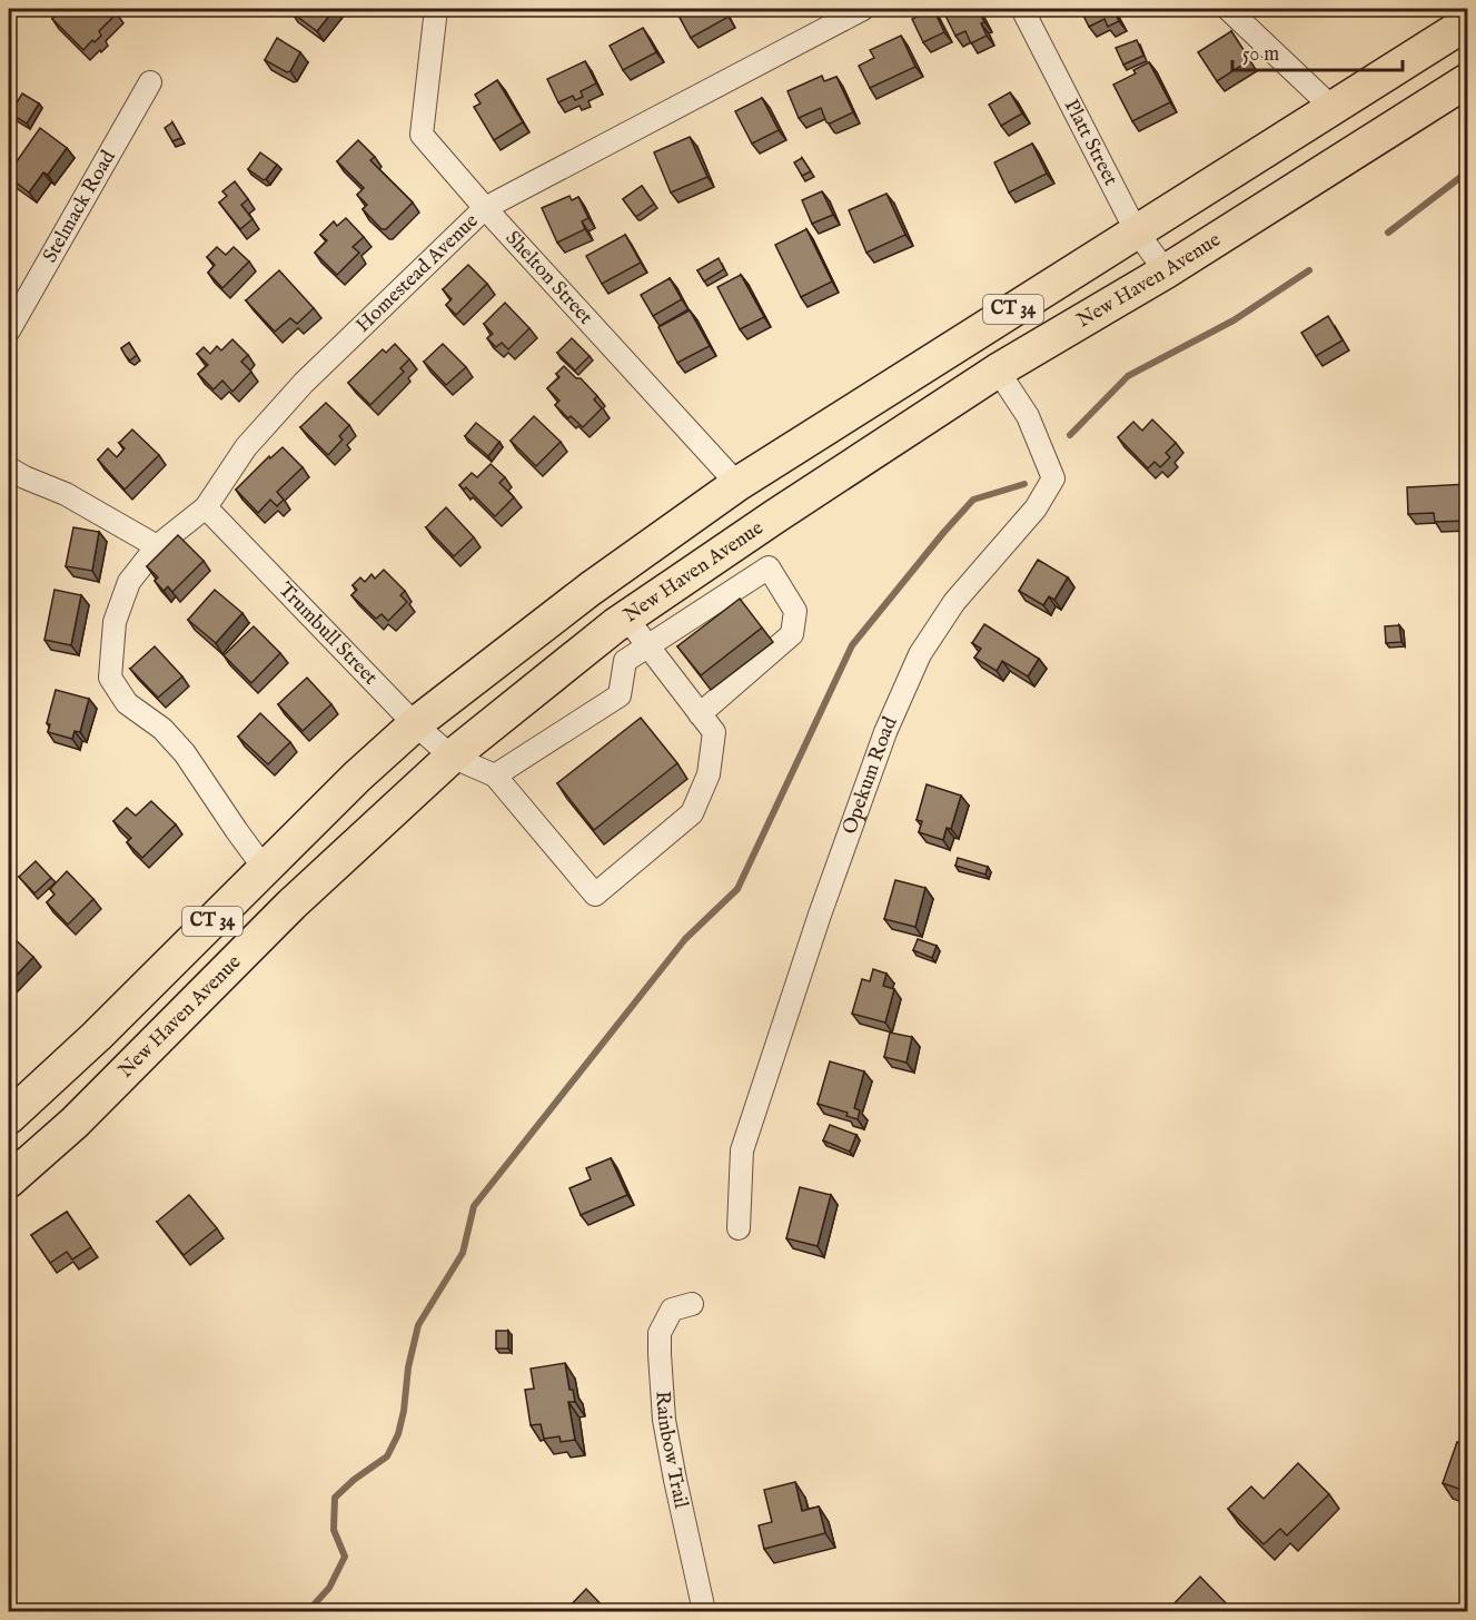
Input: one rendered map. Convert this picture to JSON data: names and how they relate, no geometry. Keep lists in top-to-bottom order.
{
  "streets": {
    "highway": ["New Haven Avenue", "CT 34"],
    "street": [
      "Platt Street",
      "Stelmack Road",
      "Homestead Avenue",
      "Shelton Street",
      "Trumbull Street",
      "Opekum Road",
      "Rainbow Trail"
    ]
  },
  "crossings": [
    ["Platt Street", "New Haven Avenue"],
    ["Platt Street", "CT 34"],
    ["Homestead Avenue", "Shelton Street"],
    ["Homestead Avenue", "CT 34"],
    ["Homestead Avenue", "Trumbull Street"],
    ["Shelton Street", "CT 34"],
    ["New Haven Avenue", "Trumbull Street"],
    ["New Haven Avenue", "Opekum Road"],
    ["CT 34", "Trumbull Street"]
  ],
  "scale_bar": "50 m"
}
